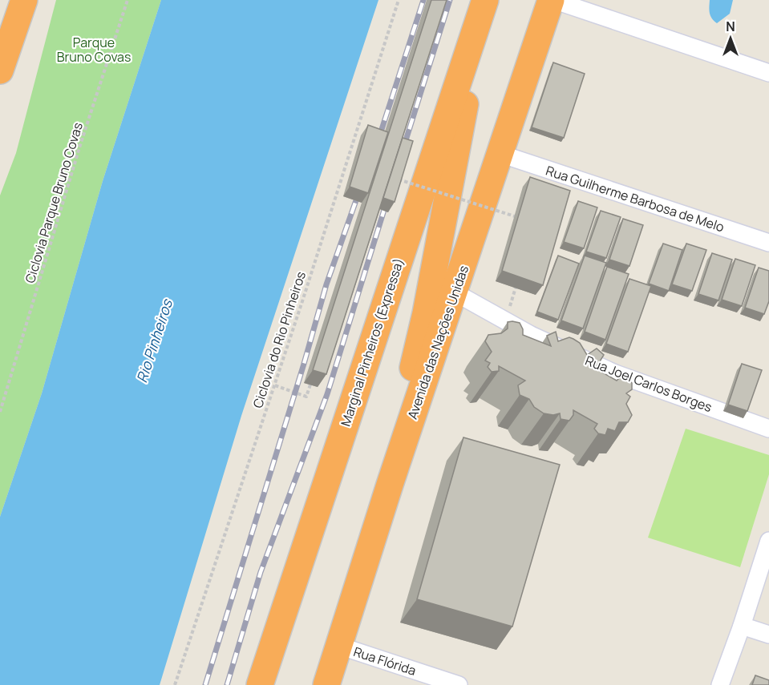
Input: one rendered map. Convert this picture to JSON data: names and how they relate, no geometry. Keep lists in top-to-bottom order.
{
  "streets": {
    "highway": ["Marginal Pinheiros (Expressa)", "Avenida das Nações Unidas"],
    "street": ["Rua Guilherme Barbosa de Melo", "Rua Joel Carlos Borges", "Rua Flórida"],
    "path": ["Ciclovia Parque Bruno Covas", "Ciclovia do Rio Pinheiros"]
  },
  "crossings": [
    ["Rua Guilherme Barbosa de Melo", "Avenida das Nações Unidas"],
    ["Avenida das Nações Unidas", "Rua Joel Carlos Borges"],
    ["Avenida das Nações Unidas", "Rua Flórida"]
  ],
  "water": ["Rio Pinheiros"],
  "parks": ["Parque Bruno Covas"],
  "north": "top"
}
